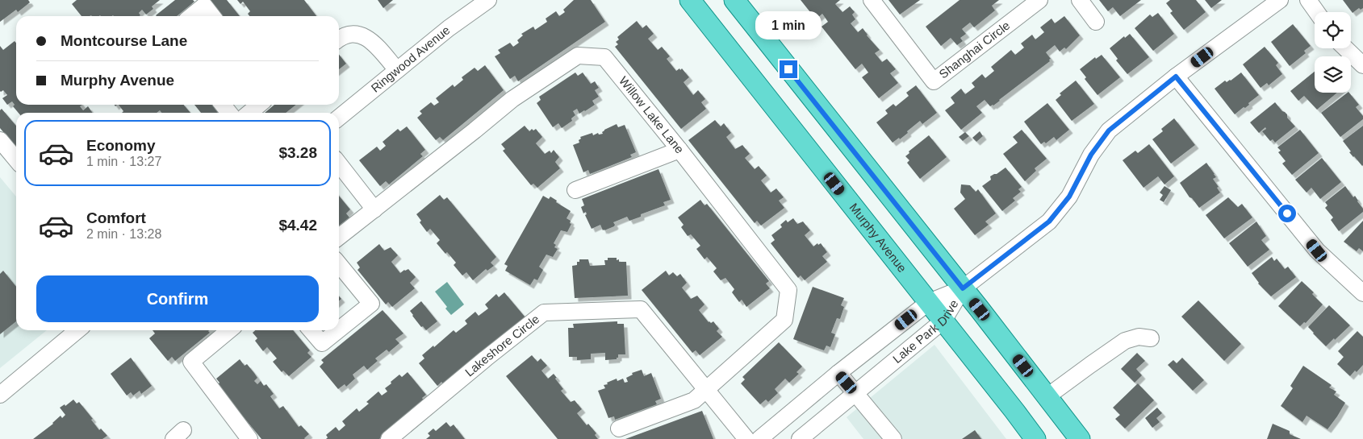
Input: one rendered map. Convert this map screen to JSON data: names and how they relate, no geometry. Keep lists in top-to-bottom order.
{
  "streets": {
    "main road": ["Murphy Avenue"],
    "street": [
      "Shanghai Circle",
      "Ringwood Avenue",
      "Willow Lake Lane",
      "Lake Park Drive",
      "Lakeshore Circle"
    ]
  },
  "crossings": [
    ["Willow Lake Lane", "Lakeshore Circle"],
    ["Murphy Avenue", "Lake Park Drive"]
  ],
  "page": {
    "bubble": "1 min",
    "banner": ["Montcourse Lane", "Murphy Avenue"],
    "list": [
      {
        "name": "Economy",
        "note": "1 min · 13:27",
        "value": "$3.28"
      },
      {
        "name": "Comfort",
        "note": "2 min · 13:28",
        "value": "$4.42"
      }
    ],
    "buttons": "Confirm"
  }
}
